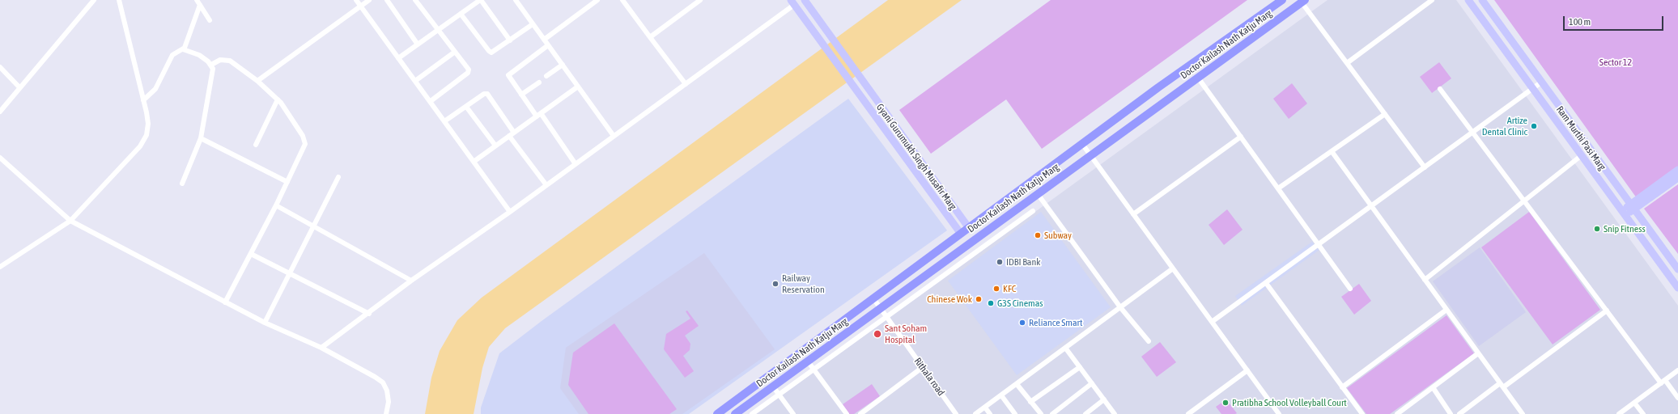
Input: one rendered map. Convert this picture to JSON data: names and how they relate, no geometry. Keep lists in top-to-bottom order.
{
  "streets": {
    "main road": ["Doctor Kailash Nath Katju Marg"],
    "street": ["Ram Murthi Pasi Marg", "Gyani Gurumukh Singh Musafir Marg", "Rithala road"]
  },
  "crossings": [
    ["Doctor Kailash Nath Katju Marg", "Gyani Gurumukh Singh Musafir Marg"],
    ["Doctor Kailash Nath Katju Marg", "Rithala road"]
  ],
  "parks": ["Sector 12"],
  "places": [
    "Artize Dental Clinic",
    "Snip Fitness",
    "Subway",
    "IDBI Bank",
    "Railway Reservation",
    "KFC",
    "Chinese Wok",
    "G3S Cinemas",
    "Reliance Smart",
    "Sant Soham Hospital",
    "Pratibha School Volleyball Court"
  ],
  "scale_bar": "100 m"
}
